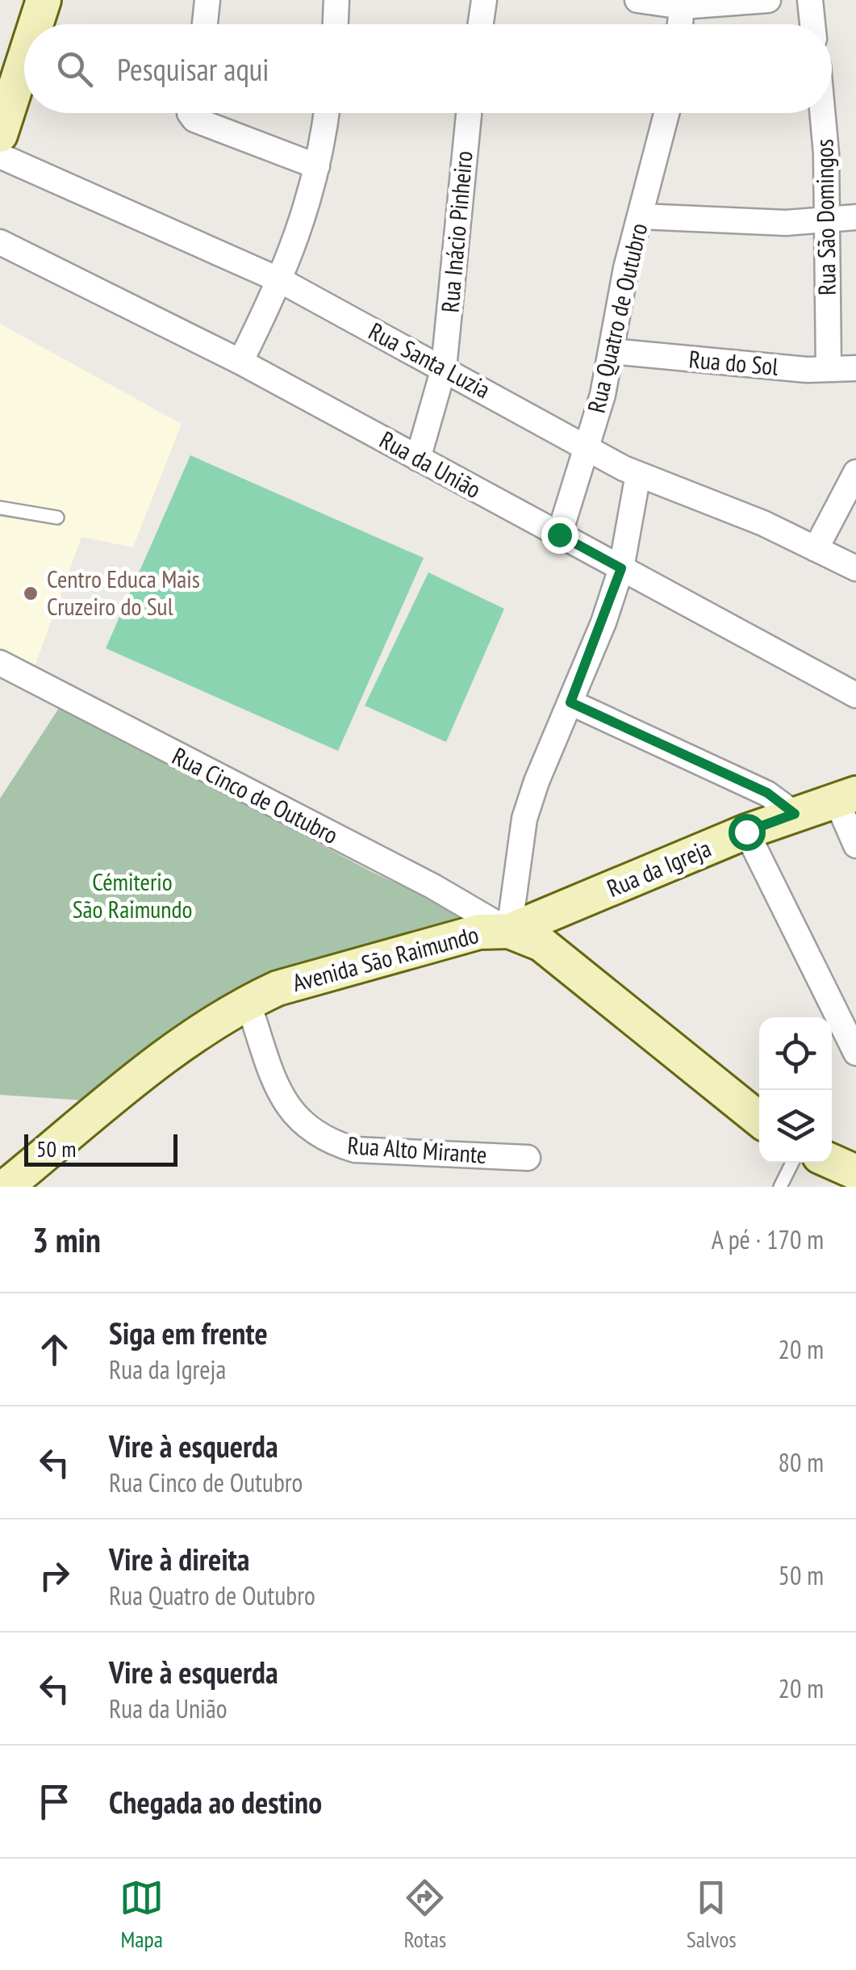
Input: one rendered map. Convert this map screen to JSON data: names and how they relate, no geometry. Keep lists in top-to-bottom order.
{
  "streets": {
    "street": [
      "Rua São Domingos",
      "Rua Inácio Pinheiro",
      "Rua Quatro de Outubro",
      "Rua Santa Luzia",
      "Rua do Sol",
      "Rua da União",
      "Rua Cinco de Outubro",
      "Rua da Igreja",
      "Avenida São Raimundo",
      "Rua Alto Mirante"
    ]
  },
  "crossings": [
    ["Rua São Domingos", "Rua do Sol"],
    ["Rua Inácio Pinheiro", "Rua Santa Luzia"],
    ["Rua Inácio Pinheiro", "Rua da União"],
    ["Rua Quatro de Outubro", "Rua Santa Luzia"],
    ["Rua Quatro de Outubro", "Rua do Sol"],
    ["Rua Quatro de Outubro", "Rua da União"],
    ["Rua Cinco de Outubro", "Rua da Igreja"],
    ["Rua Cinco de Outubro", "Avenida São Raimundo"],
    ["Rua da Igreja", "Avenida São Raimundo"],
    ["Avenida São Raimundo", "Rua Alto Mirante"]
  ],
  "parks": ["Cémiterio São Raimundo"],
  "places": ["Centro Educa Mais Cruzeiro do Sul"],
  "scale_bar": "50 m",
  "page": {
    "search": "Pesquisar aqui",
    "scale": "50 m",
    "heading": ["3 min", "A pé · 170 m"],
    "list": [
      ["Siga em frente", "Rua da Igreja", "20 m"],
      ["Vire à esquerda", "Rua Cinco de Outubro", "80 m"],
      ["Vire à direita", "Rua Quatro de Outubro", "50 m"],
      ["Vire à esquerda", "Rua da União", "20 m"],
      "Chegada ao destino"
    ],
    "nav": ["Mapa", "Rotas", "Salvos"]
  }
}
